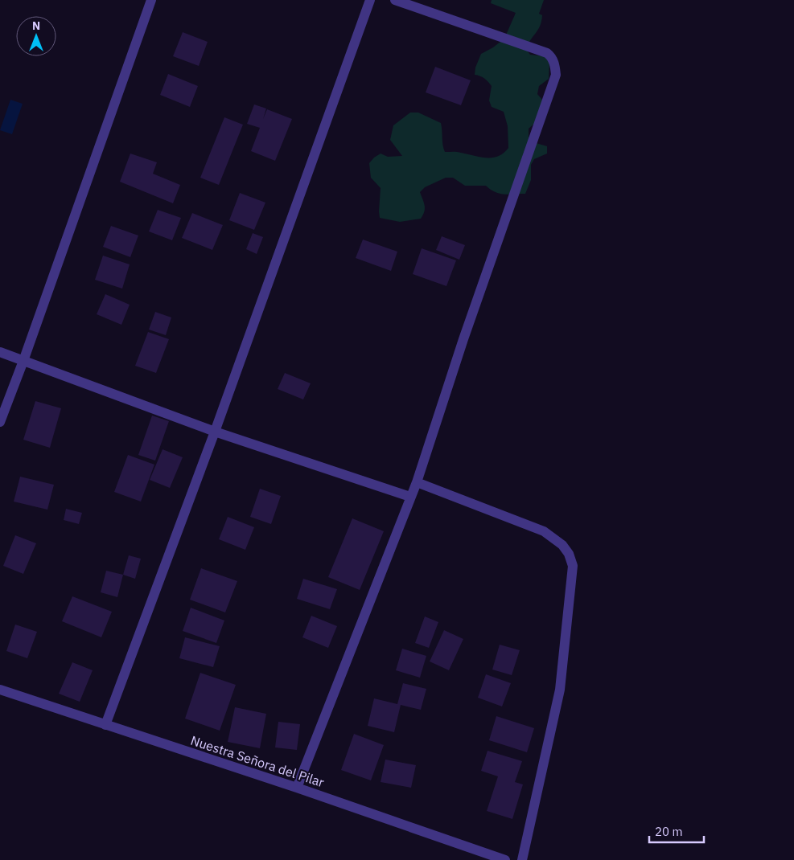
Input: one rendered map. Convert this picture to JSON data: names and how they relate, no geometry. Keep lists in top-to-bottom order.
{
  "streets": {
    "street": ["Nuestra Señora del Pilar"]
  },
  "scale_bar": "20 m",
  "north": "top"
}
